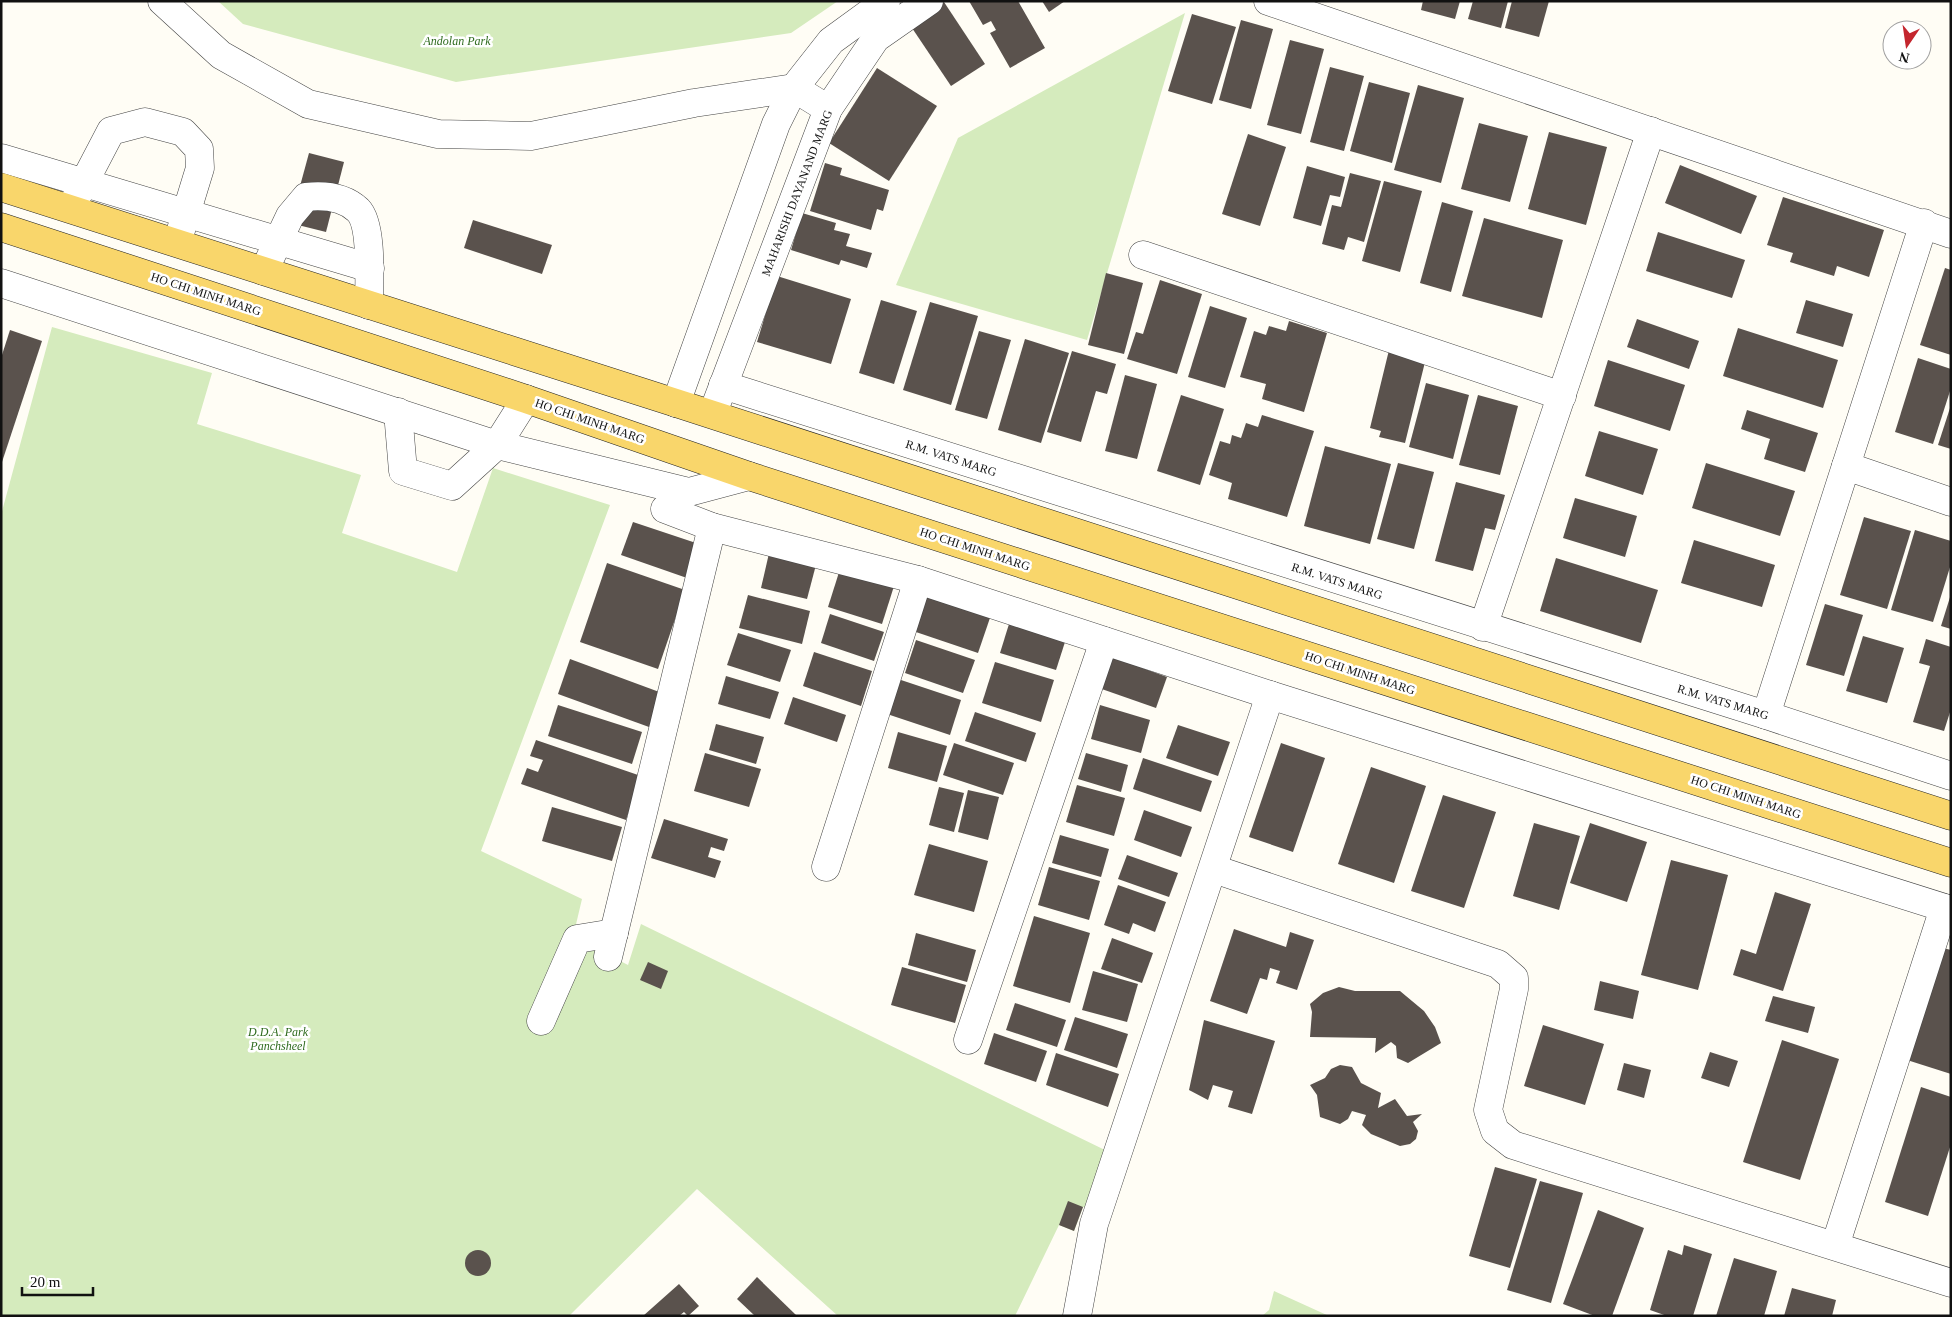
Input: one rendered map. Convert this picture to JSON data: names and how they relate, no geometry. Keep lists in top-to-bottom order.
{
  "streets": {
    "main road": ["HO CHI MINH MARG"],
    "street": ["MAHARISHI DAYANAND MARG", "R.M. VATS MARG"]
  },
  "crossings": [
    ["MAHARISHI DAYANAND MARG", "R.M. VATS MARG"]
  ],
  "parks": ["Andolan Park", "D.D.A. Park Panchsheel"],
  "scale_bar": "20 m",
  "north": "bottom"
}
